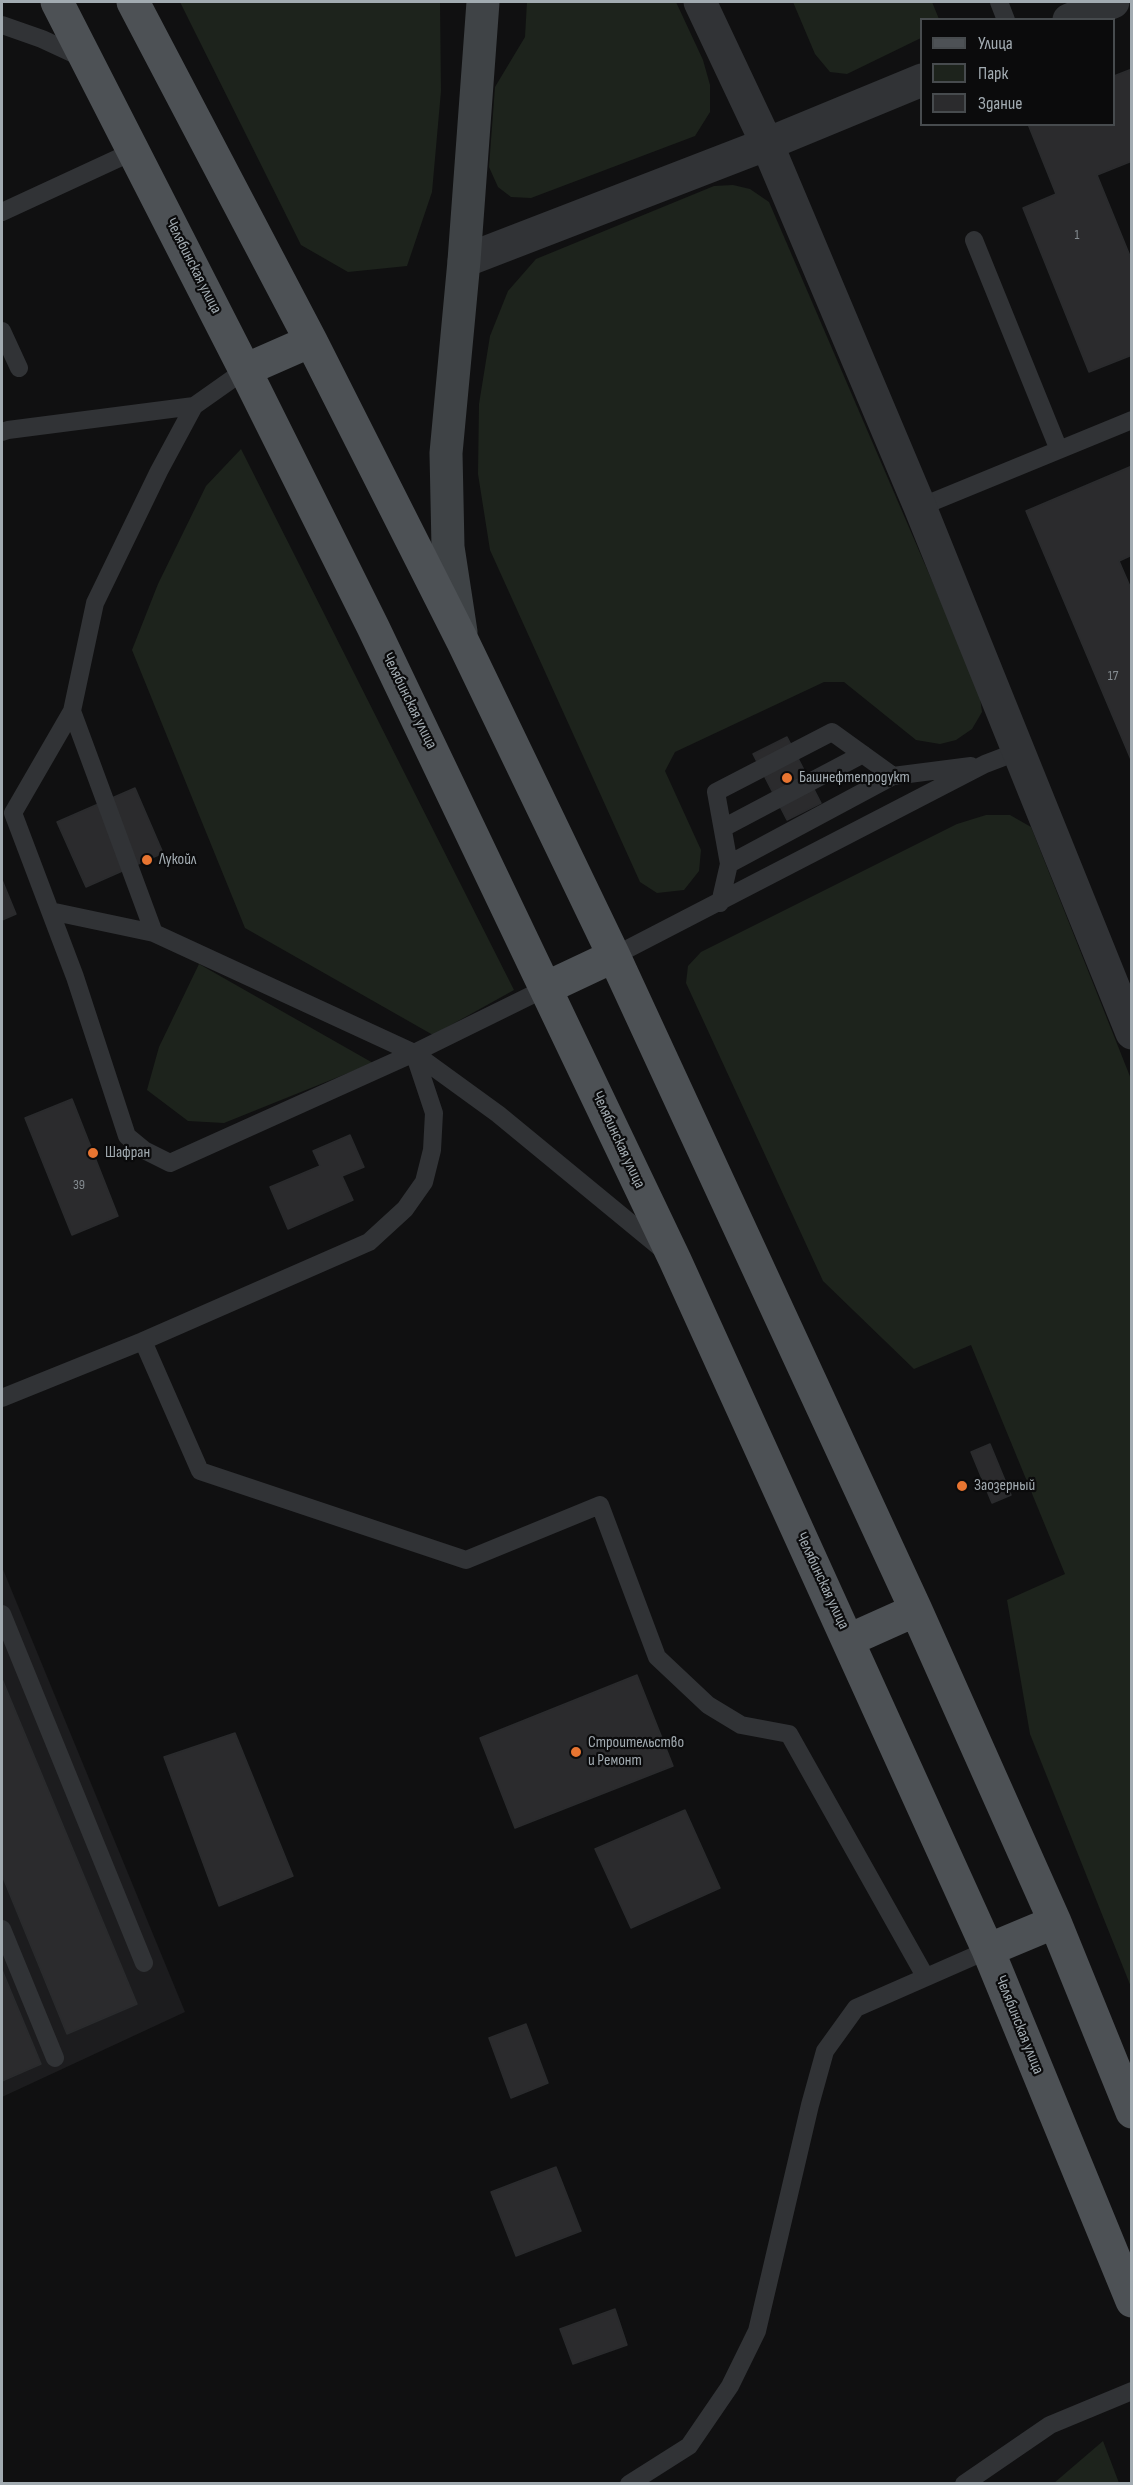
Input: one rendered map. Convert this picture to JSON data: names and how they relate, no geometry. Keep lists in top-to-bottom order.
{
  "streets": {
    "main road": ["Челябинская улица"]
  },
  "places": [
    "Башнефтепродукт",
    "Лукойл",
    "Шафран",
    "Заозерный",
    "Строительство и Ремонт"
  ],
  "house_numbers": ["1", "17", "39"],
  "legend": ["Улица", "Парк", "Здание"]
}
